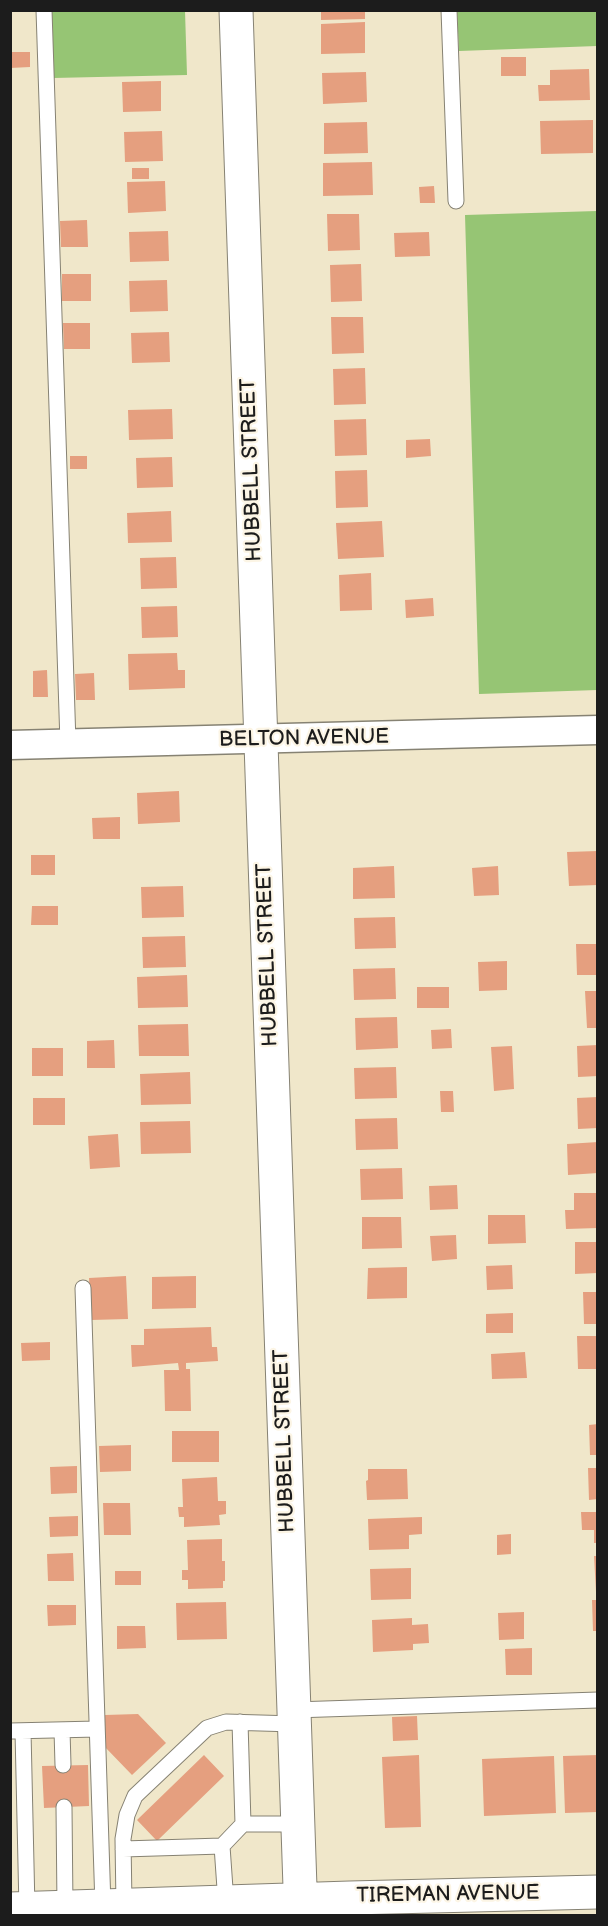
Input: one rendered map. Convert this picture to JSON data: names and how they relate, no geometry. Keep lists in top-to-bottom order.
{
  "streets": {
    "street": ["HUBBELL STREET", "BELTON AVENUE", "TIREMAN AVENUE"]
  },
  "crossings": [
    ["HUBBELL STREET", "BELTON AVENUE"],
    ["HUBBELL STREET", "TIREMAN AVENUE"]
  ]
}
